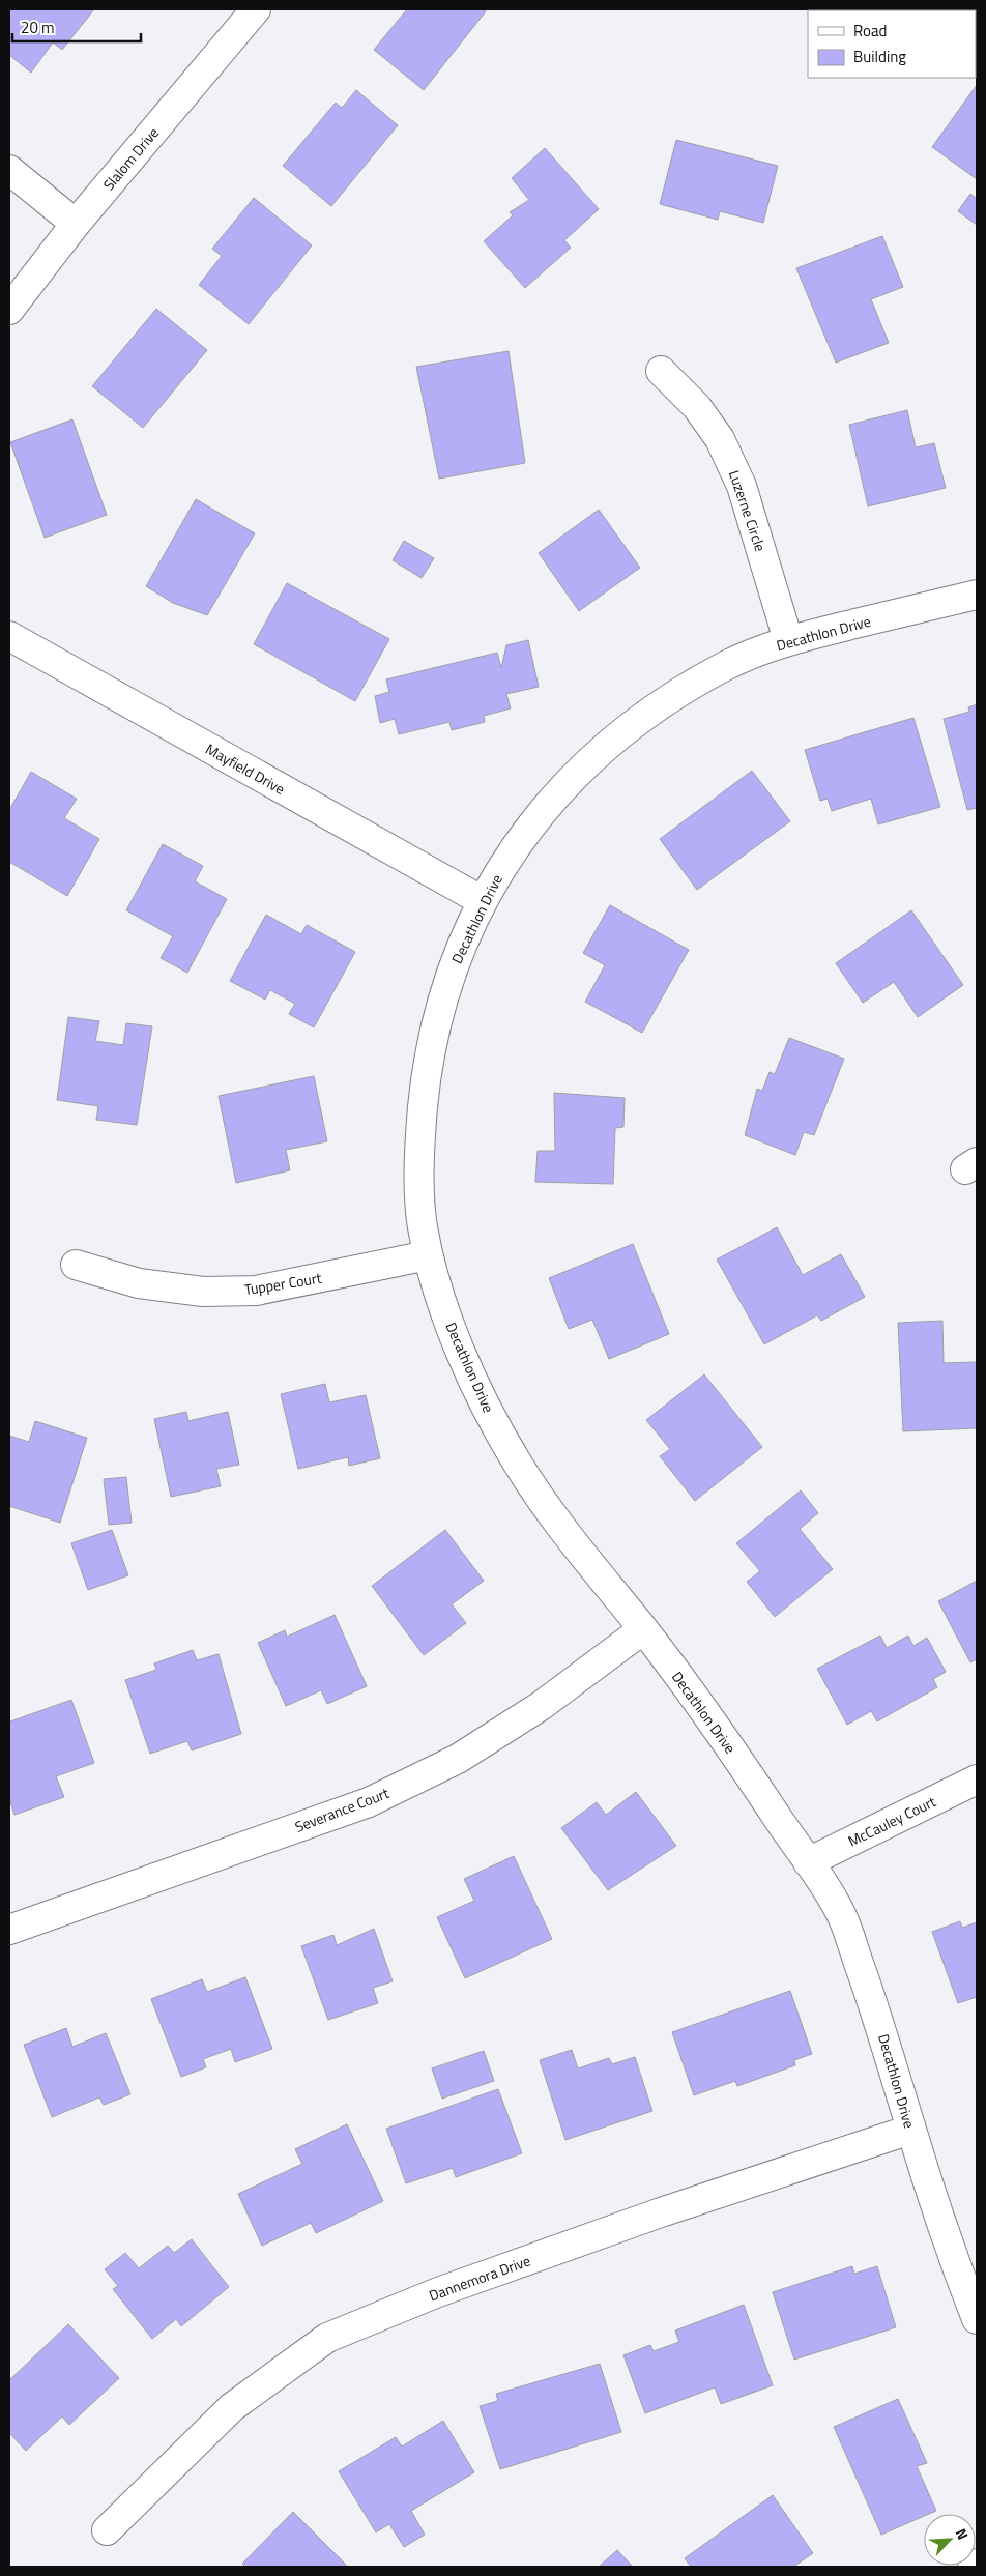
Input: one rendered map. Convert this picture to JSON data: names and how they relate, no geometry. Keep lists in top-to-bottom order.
{
  "streets": {
    "street": [
      "Slalom Drive",
      "Luzerne Circle",
      "Decathlon Drive",
      "Mayfield Drive",
      "Tupper Court",
      "Severance Court",
      "McCauley Court",
      "Dannemora Drive"
    ]
  },
  "crossings": [
    ["Luzerne Circle", "Decathlon Drive"],
    ["Decathlon Drive", "Mayfield Drive"],
    ["Decathlon Drive", "Tupper Court"],
    ["Decathlon Drive", "Severance Court"],
    ["Decathlon Drive", "McCauley Court"],
    ["Decathlon Drive", "Dannemora Drive"]
  ],
  "legend": ["Road", "Building"],
  "scale_bar": "20 m",
  "north": "top right"
}
